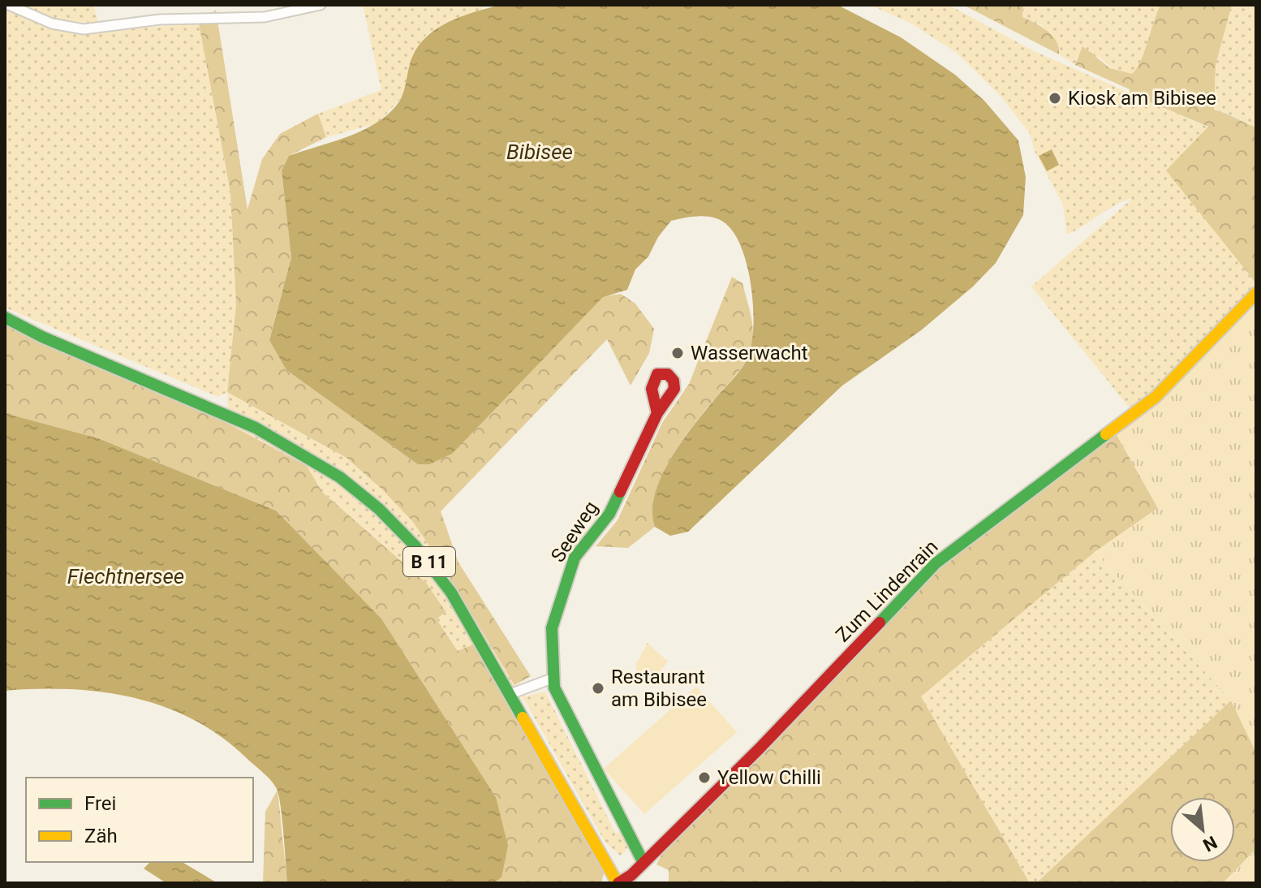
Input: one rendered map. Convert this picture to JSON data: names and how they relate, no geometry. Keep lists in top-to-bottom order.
{
  "streets": {
    "street": ["Seeweg", "B 11", "Zum Lindenrain"]
  },
  "crossings": [
    ["Seeweg", "Zum Lindenrain"],
    ["B 11", "Zum Lindenrain"]
  ],
  "water": ["Bibisee", "Fiechtnersee"],
  "places": [
    "Kiosk am Bibisee",
    "Wasserwacht",
    "Restaurant am Bibisee",
    "Yellow Chilli"
  ],
  "legend": ["Frei", "Zäh"],
  "north": "bottom right"
}
